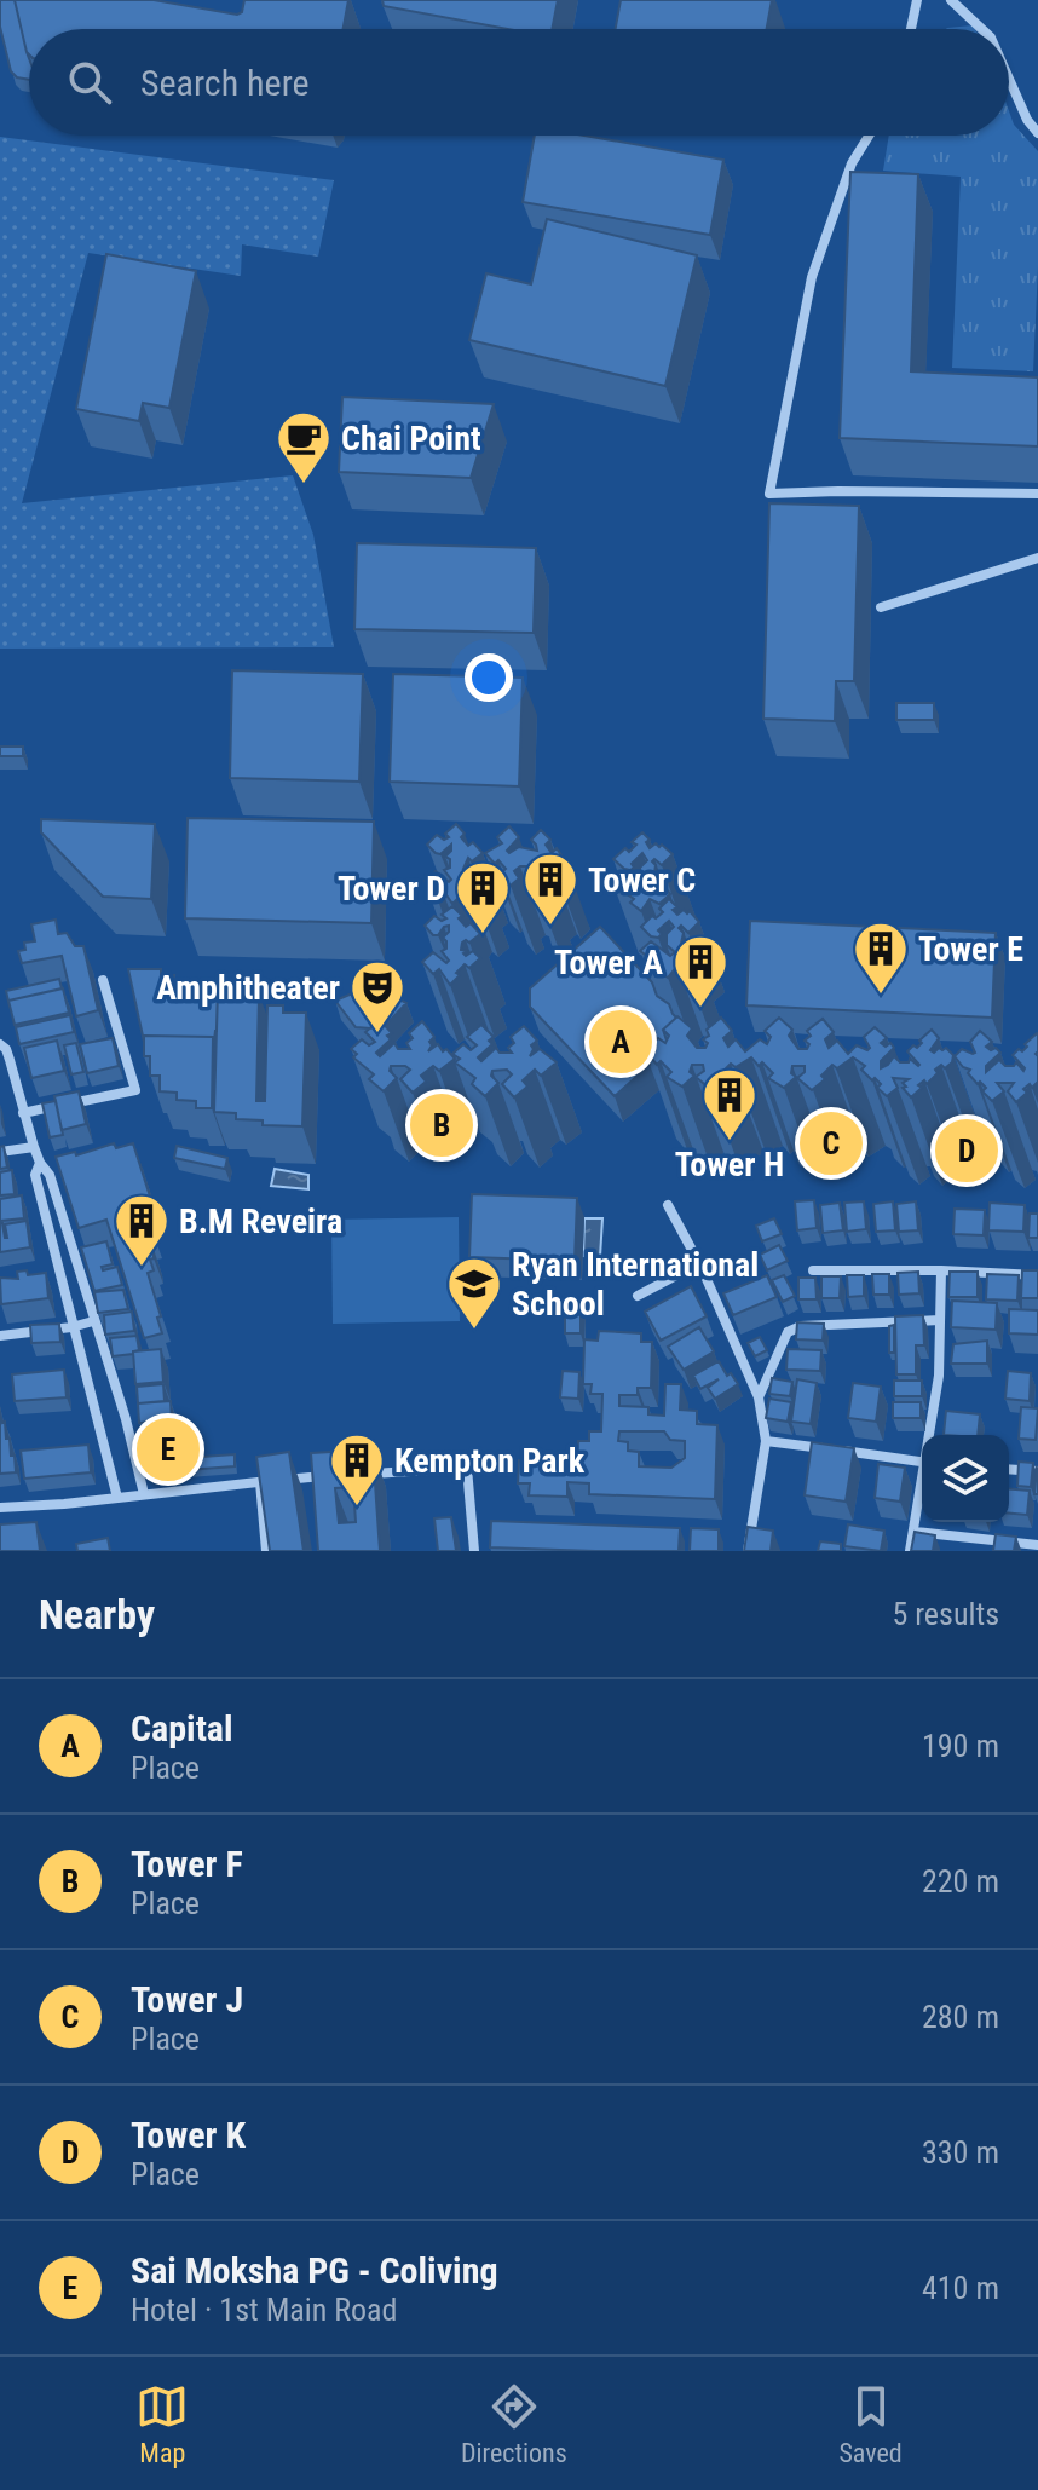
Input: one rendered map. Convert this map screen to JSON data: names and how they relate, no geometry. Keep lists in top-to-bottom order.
{
  "places": {
    "cafe": ["Chai Point"],
    "building": [
      "Tower C",
      "Tower D",
      "Tower E",
      "Tower A",
      "Tower H",
      "B.M Reveira",
      "Kempton Park"
    ],
    "theatre": ["Amphitheater"],
    "school or university": ["Ryan International School"]
  },
  "page": {
    "search": "Search here",
    "pins": [
      "A",
      "B",
      "C",
      "D",
      "E"
    ],
    "heading": ["Nearby", "5 results"],
    "list": [
      {
        "mark": "A",
        "name": "Capital",
        "note": "Place",
        "value": "190 m"
      },
      {
        "mark": "B",
        "name": "Tower F",
        "note": "Place",
        "value": "220 m"
      },
      {
        "mark": "C",
        "name": "Tower J",
        "note": "Place",
        "value": "280 m"
      },
      {
        "mark": "D",
        "name": "Tower K",
        "note": "Place",
        "value": "330 m"
      },
      {
        "mark": "E",
        "name": "Sai Moksha PG - Coliving",
        "note": "Hotel · 1st Main Road",
        "value": "410 m"
      }
    ],
    "nav": ["Map", "Directions", "Saved"]
  }
}
